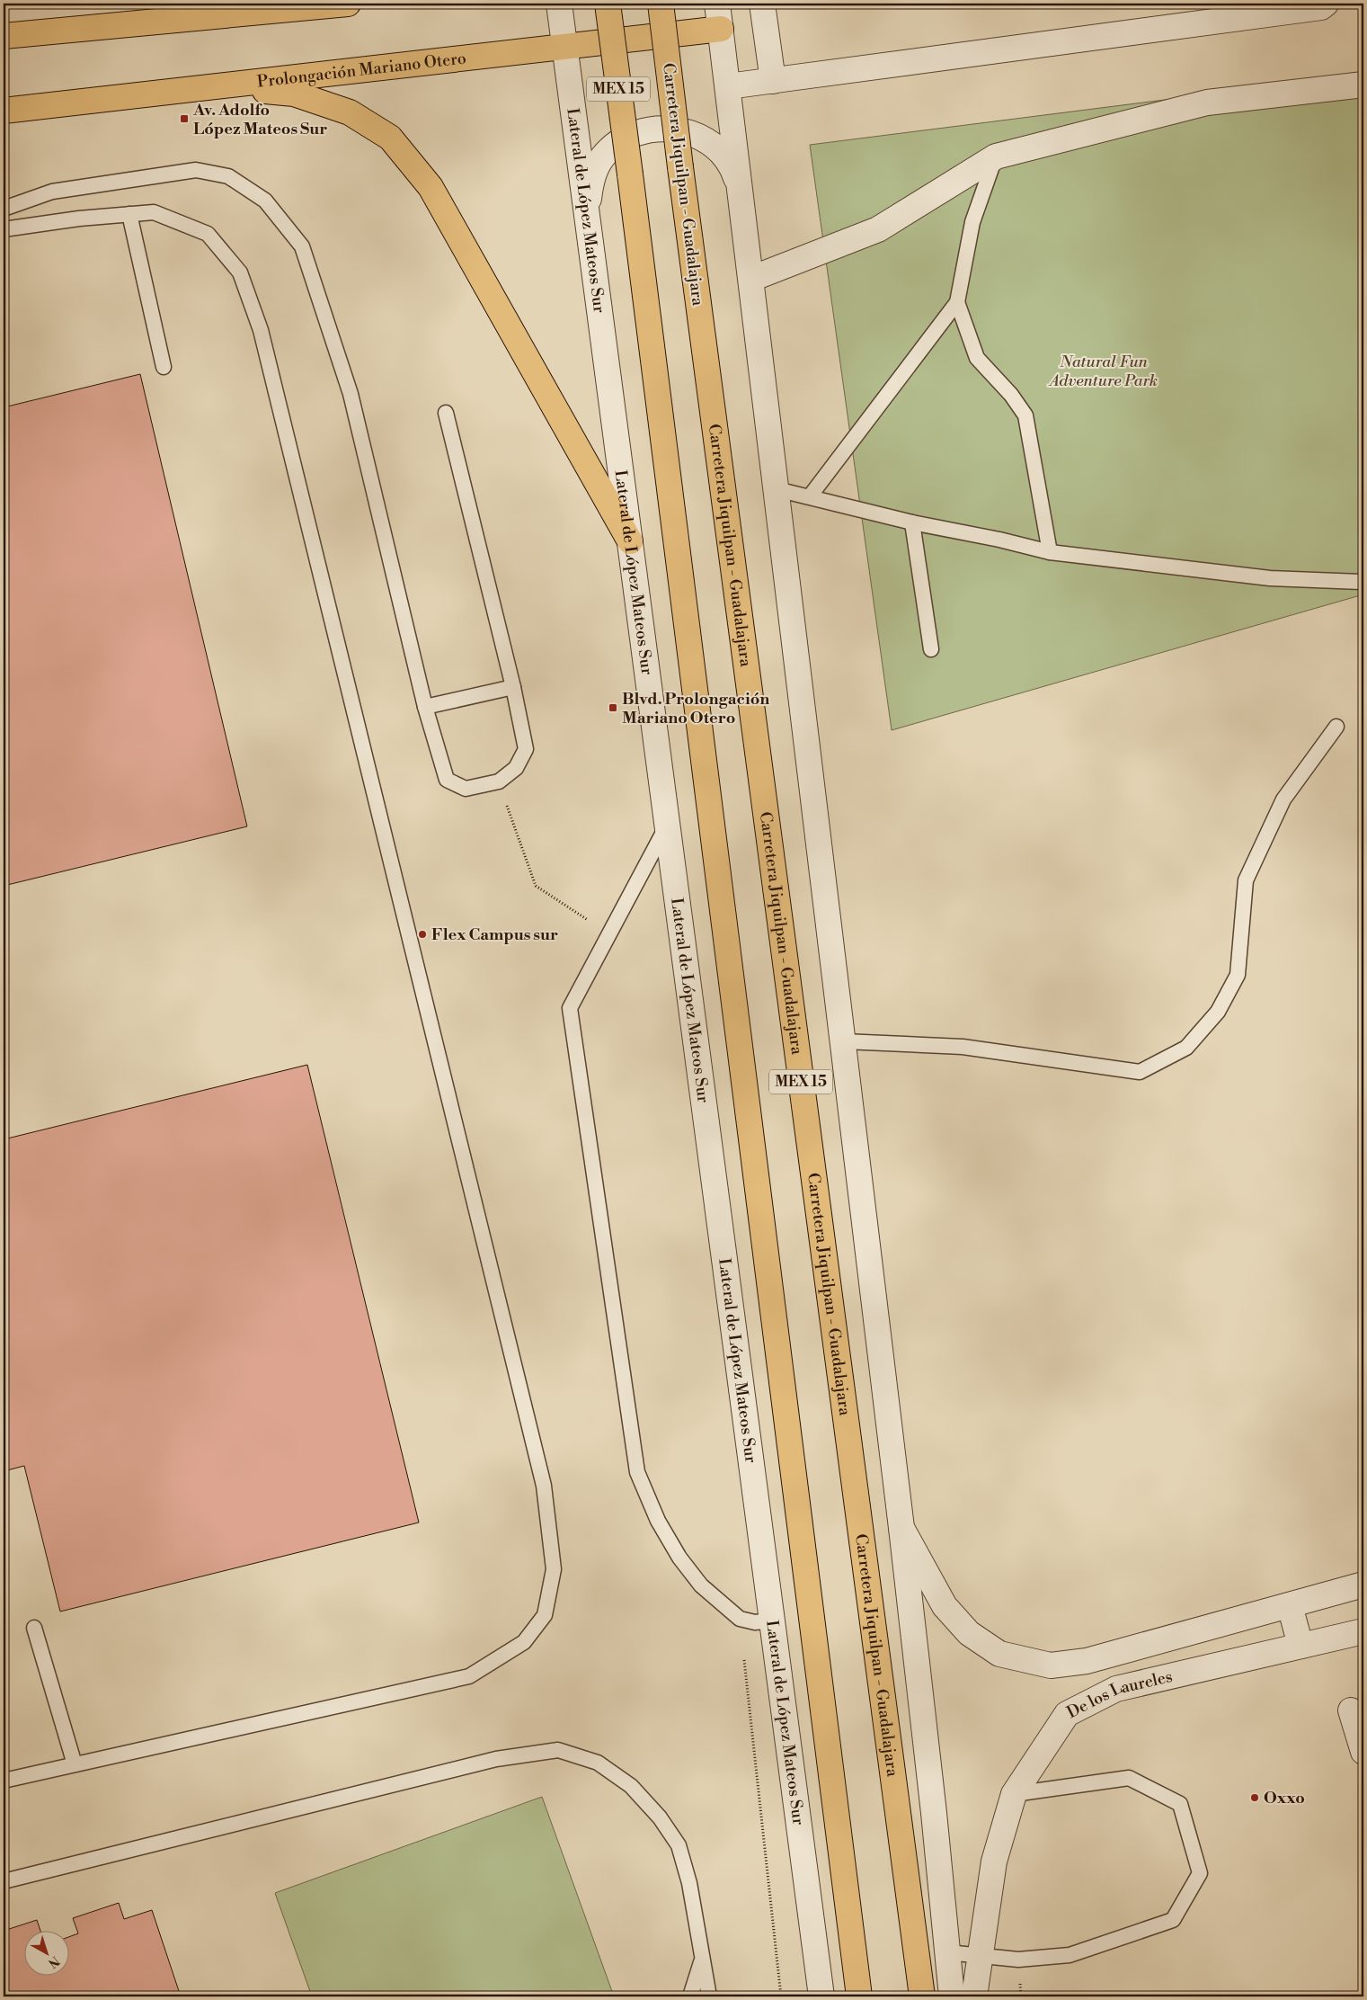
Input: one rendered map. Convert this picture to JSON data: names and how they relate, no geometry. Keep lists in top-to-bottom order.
{
  "streets": {
    "main road": ["Prolongación Mariano Otero", "MEX 15", "Carretera Jiquilpan - Guadalajara"],
    "street": ["Lateral de López Mateos Sur", "De los Laureles"]
  },
  "crossings": [
    ["Prolongación Mariano Otero", "Lateral de López Mateos Sur"]
  ],
  "parks": ["Natural Fun Adventure Park"],
  "places": {
    "transit": ["Av. Adolfo López Mateos Sur", "Blvd. Prolongación Mariano Otero"],
    "other": ["Flex Campus sur", "Oxxo"]
  },
  "north": "bottom right"
}
